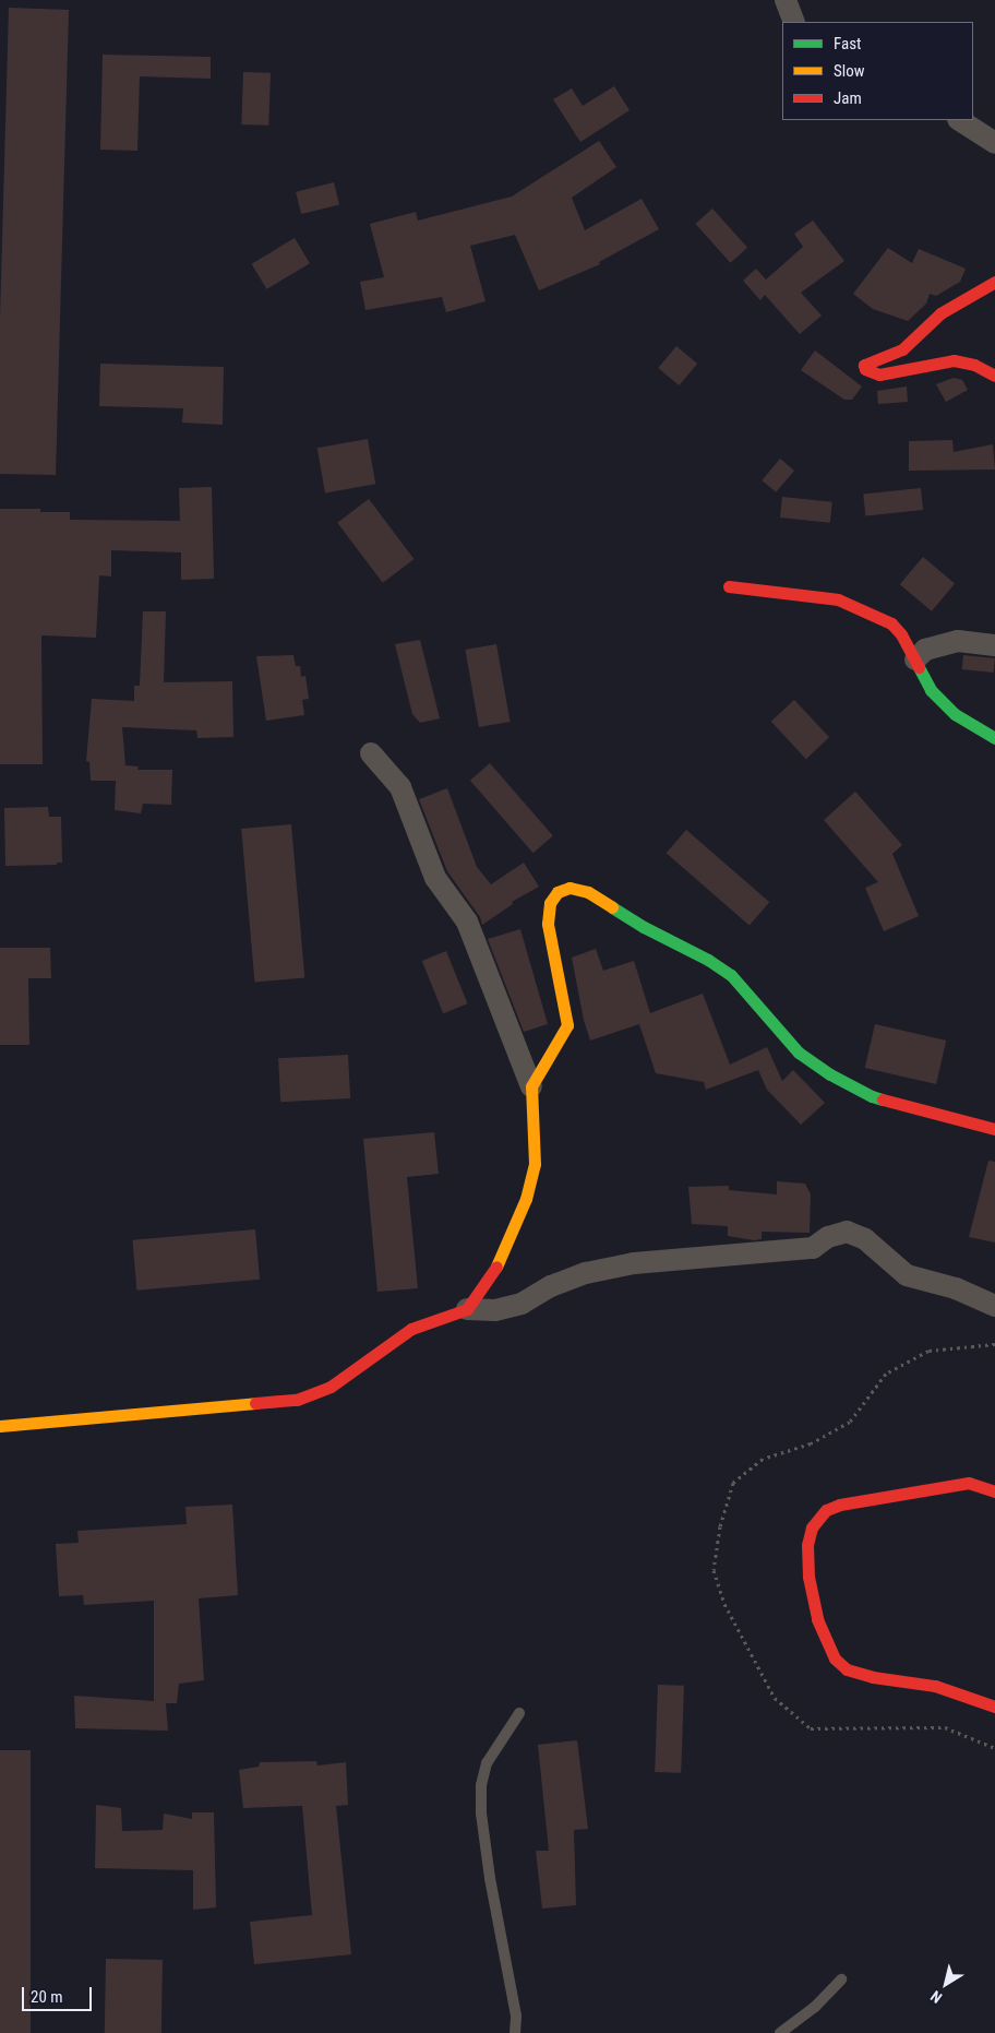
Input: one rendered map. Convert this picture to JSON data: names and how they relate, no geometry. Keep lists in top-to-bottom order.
{
  "legend": ["Fast", "Slow", "Jam"],
  "scale_bar": "20 m",
  "north": "bottom left"
}
